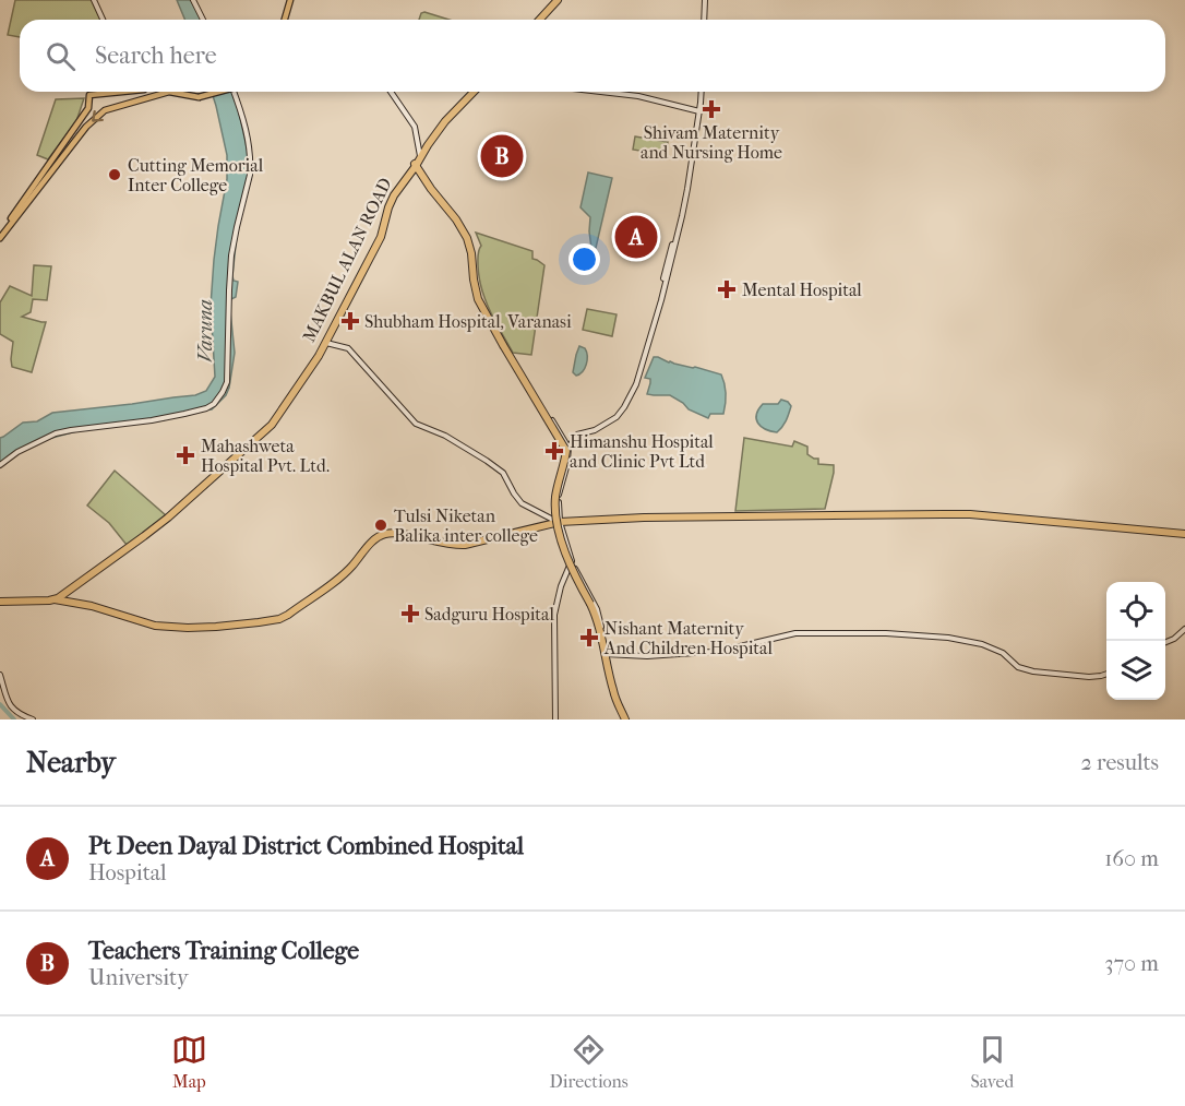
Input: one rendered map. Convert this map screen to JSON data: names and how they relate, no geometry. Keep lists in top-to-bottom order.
{
  "streets": {
    "highway": ["MAKBUL ALAN ROAD"]
  },
  "water": ["Varuna"],
  "places": {
    "health": [
      "Shivam Maternity and Nursing Home",
      "Mental Hospital",
      "Shubham Hospital, Varanasi",
      "Himanshu Hospital and Clinic Pvt Ltd",
      "Mahashweta Hospital Pvt. Ltd.",
      "Sadguru Hospital",
      "Nishant Maternity And Children Hospital"
    ],
    "other": ["Cutting Memorial Inter College", "Tulsi Niketan Balika inter college"]
  },
  "page": {
    "search": "Search here",
    "pins": ["B", "A"],
    "heading": ["Nearby", "2 results"],
    "list": [
      {
        "mark": "A",
        "name": "Pt Deen Dayal District Combined Hospital",
        "note": "Hospital",
        "value": "160 m"
      },
      {
        "mark": "B",
        "name": "Teachers Training College",
        "note": "University",
        "value": "370 m"
      }
    ],
    "nav": ["Map", "Directions", "Saved"]
  }
}
